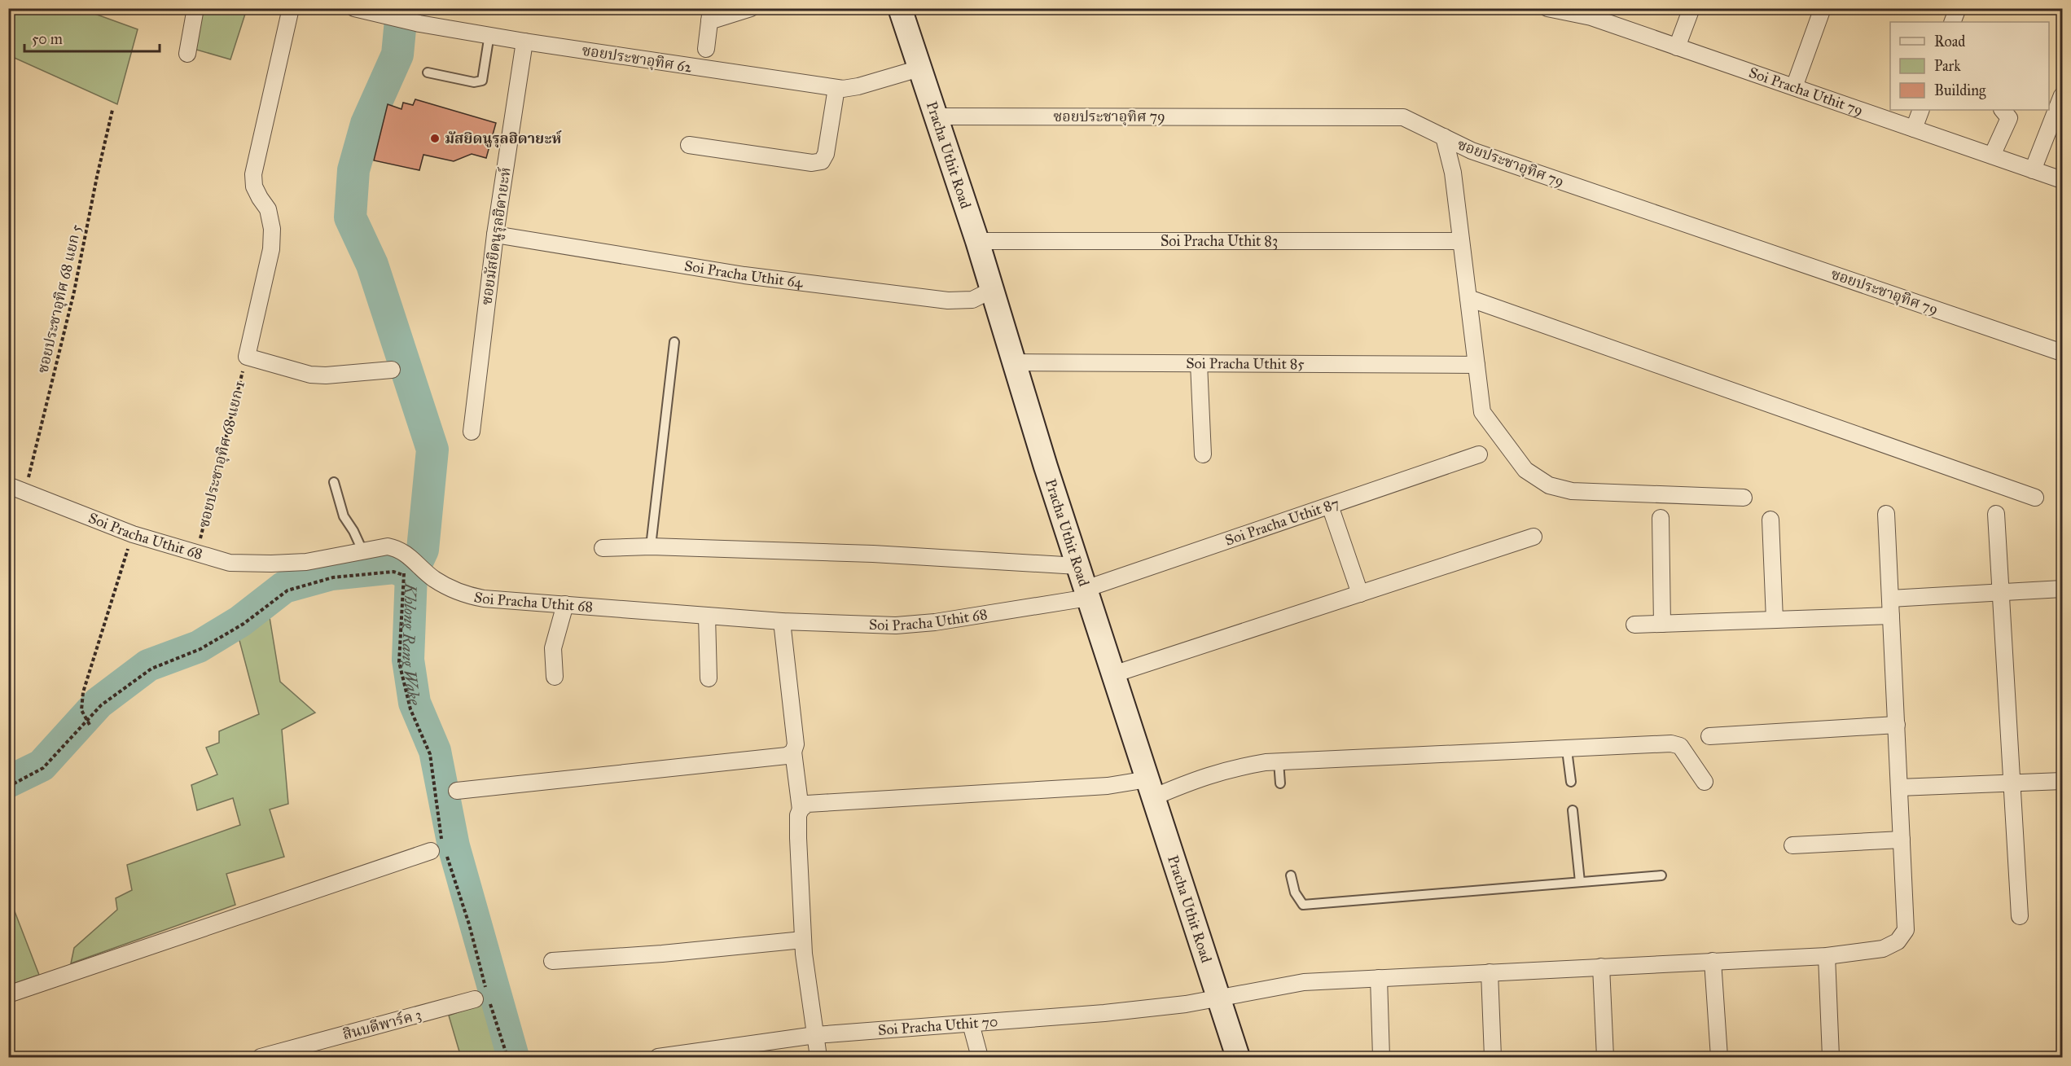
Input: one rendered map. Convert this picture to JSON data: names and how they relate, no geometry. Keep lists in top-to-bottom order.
{
  "streets": {
    "main road": ["Pracha Uthit Road"],
    "street": [
      "ซอยประชาอุทิศ 62",
      "Soi Pracha Uthit 79",
      "ซอยประชาอุทิศ 79",
      "ซอยมัสยิดนูรุลฮิดายะห์",
      "Soi Pracha Uthit 83",
      "Soi Pracha Uthit 64",
      "Soi Pracha Uthit 85",
      "Soi Pracha Uthit 87",
      "Soi Pracha Uthit 68",
      "สินบดีพาร์ค 3",
      "Soi Pracha Uthit 70"
    ],
    "path": ["ซอยประชาอุทิศ 68 แยก 5", "ซอยประชาอุทิศ 68 แยก 1"]
  },
  "crossings": [
    ["ซอยประชาอุทิศ 62", "Pracha Uthit Road"],
    ["ซอยประชาอุทิศ 62", "ซอยมัสยิดนูรุลฮิดายะห์"],
    ["ซอยประชาอุทิศ 79", "Pracha Uthit Road"],
    ["Pracha Uthit Road", "Soi Pracha Uthit 83"],
    ["Pracha Uthit Road", "Soi Pracha Uthit 64"],
    ["Pracha Uthit Road", "Soi Pracha Uthit 85"],
    ["Pracha Uthit Road", "Soi Pracha Uthit 87"],
    ["Pracha Uthit Road", "Soi Pracha Uthit 68"],
    ["Pracha Uthit Road", "Soi Pracha Uthit 70"],
    ["ซอยมัสยิดนูรุลฮิดายะห์", "Soi Pracha Uthit 64"],
    ["ซอยประชาอุทิศ 68 แยก 5", "Soi Pracha Uthit 68"],
    ["ซอยประชาอุทิศ 68 แยก 1", "Soi Pracha Uthit 68"],
    ["Soi Pracha Uthit 87", "Soi Pracha Uthit 68"]
  ],
  "water": ["Khlong Rang Wake"],
  "places": ["มัสยิดนูรุลฮิดายะห์"],
  "legend": ["Road", "Park", "Building"],
  "scale_bar": "50 m"
}
